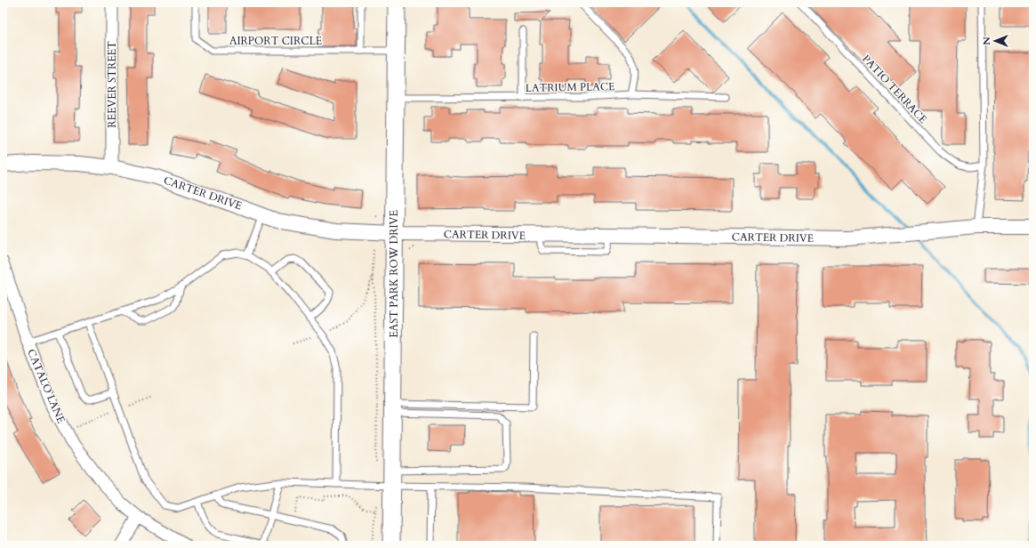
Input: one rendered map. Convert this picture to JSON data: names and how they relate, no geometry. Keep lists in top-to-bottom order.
{
  "streets": {
    "main road": ["EAST PARK ROW DRIVE"],
    "street": ["REEVER STREET", "CARTER DRIVE", "CATALO LANE"],
    "lane": ["AIRPORT CIRCLE", "LATRIUM PLACE", "PATIO TERRACE"]
  },
  "crossings": [
    ["AIRPORT CIRCLE", "EAST PARK ROW DRIVE"],
    ["REEVER STREET", "CARTER DRIVE"],
    ["LATRIUM PLACE", "EAST PARK ROW DRIVE"],
    ["CARTER DRIVE", "EAST PARK ROW DRIVE"]
  ],
  "north": "left"
}
